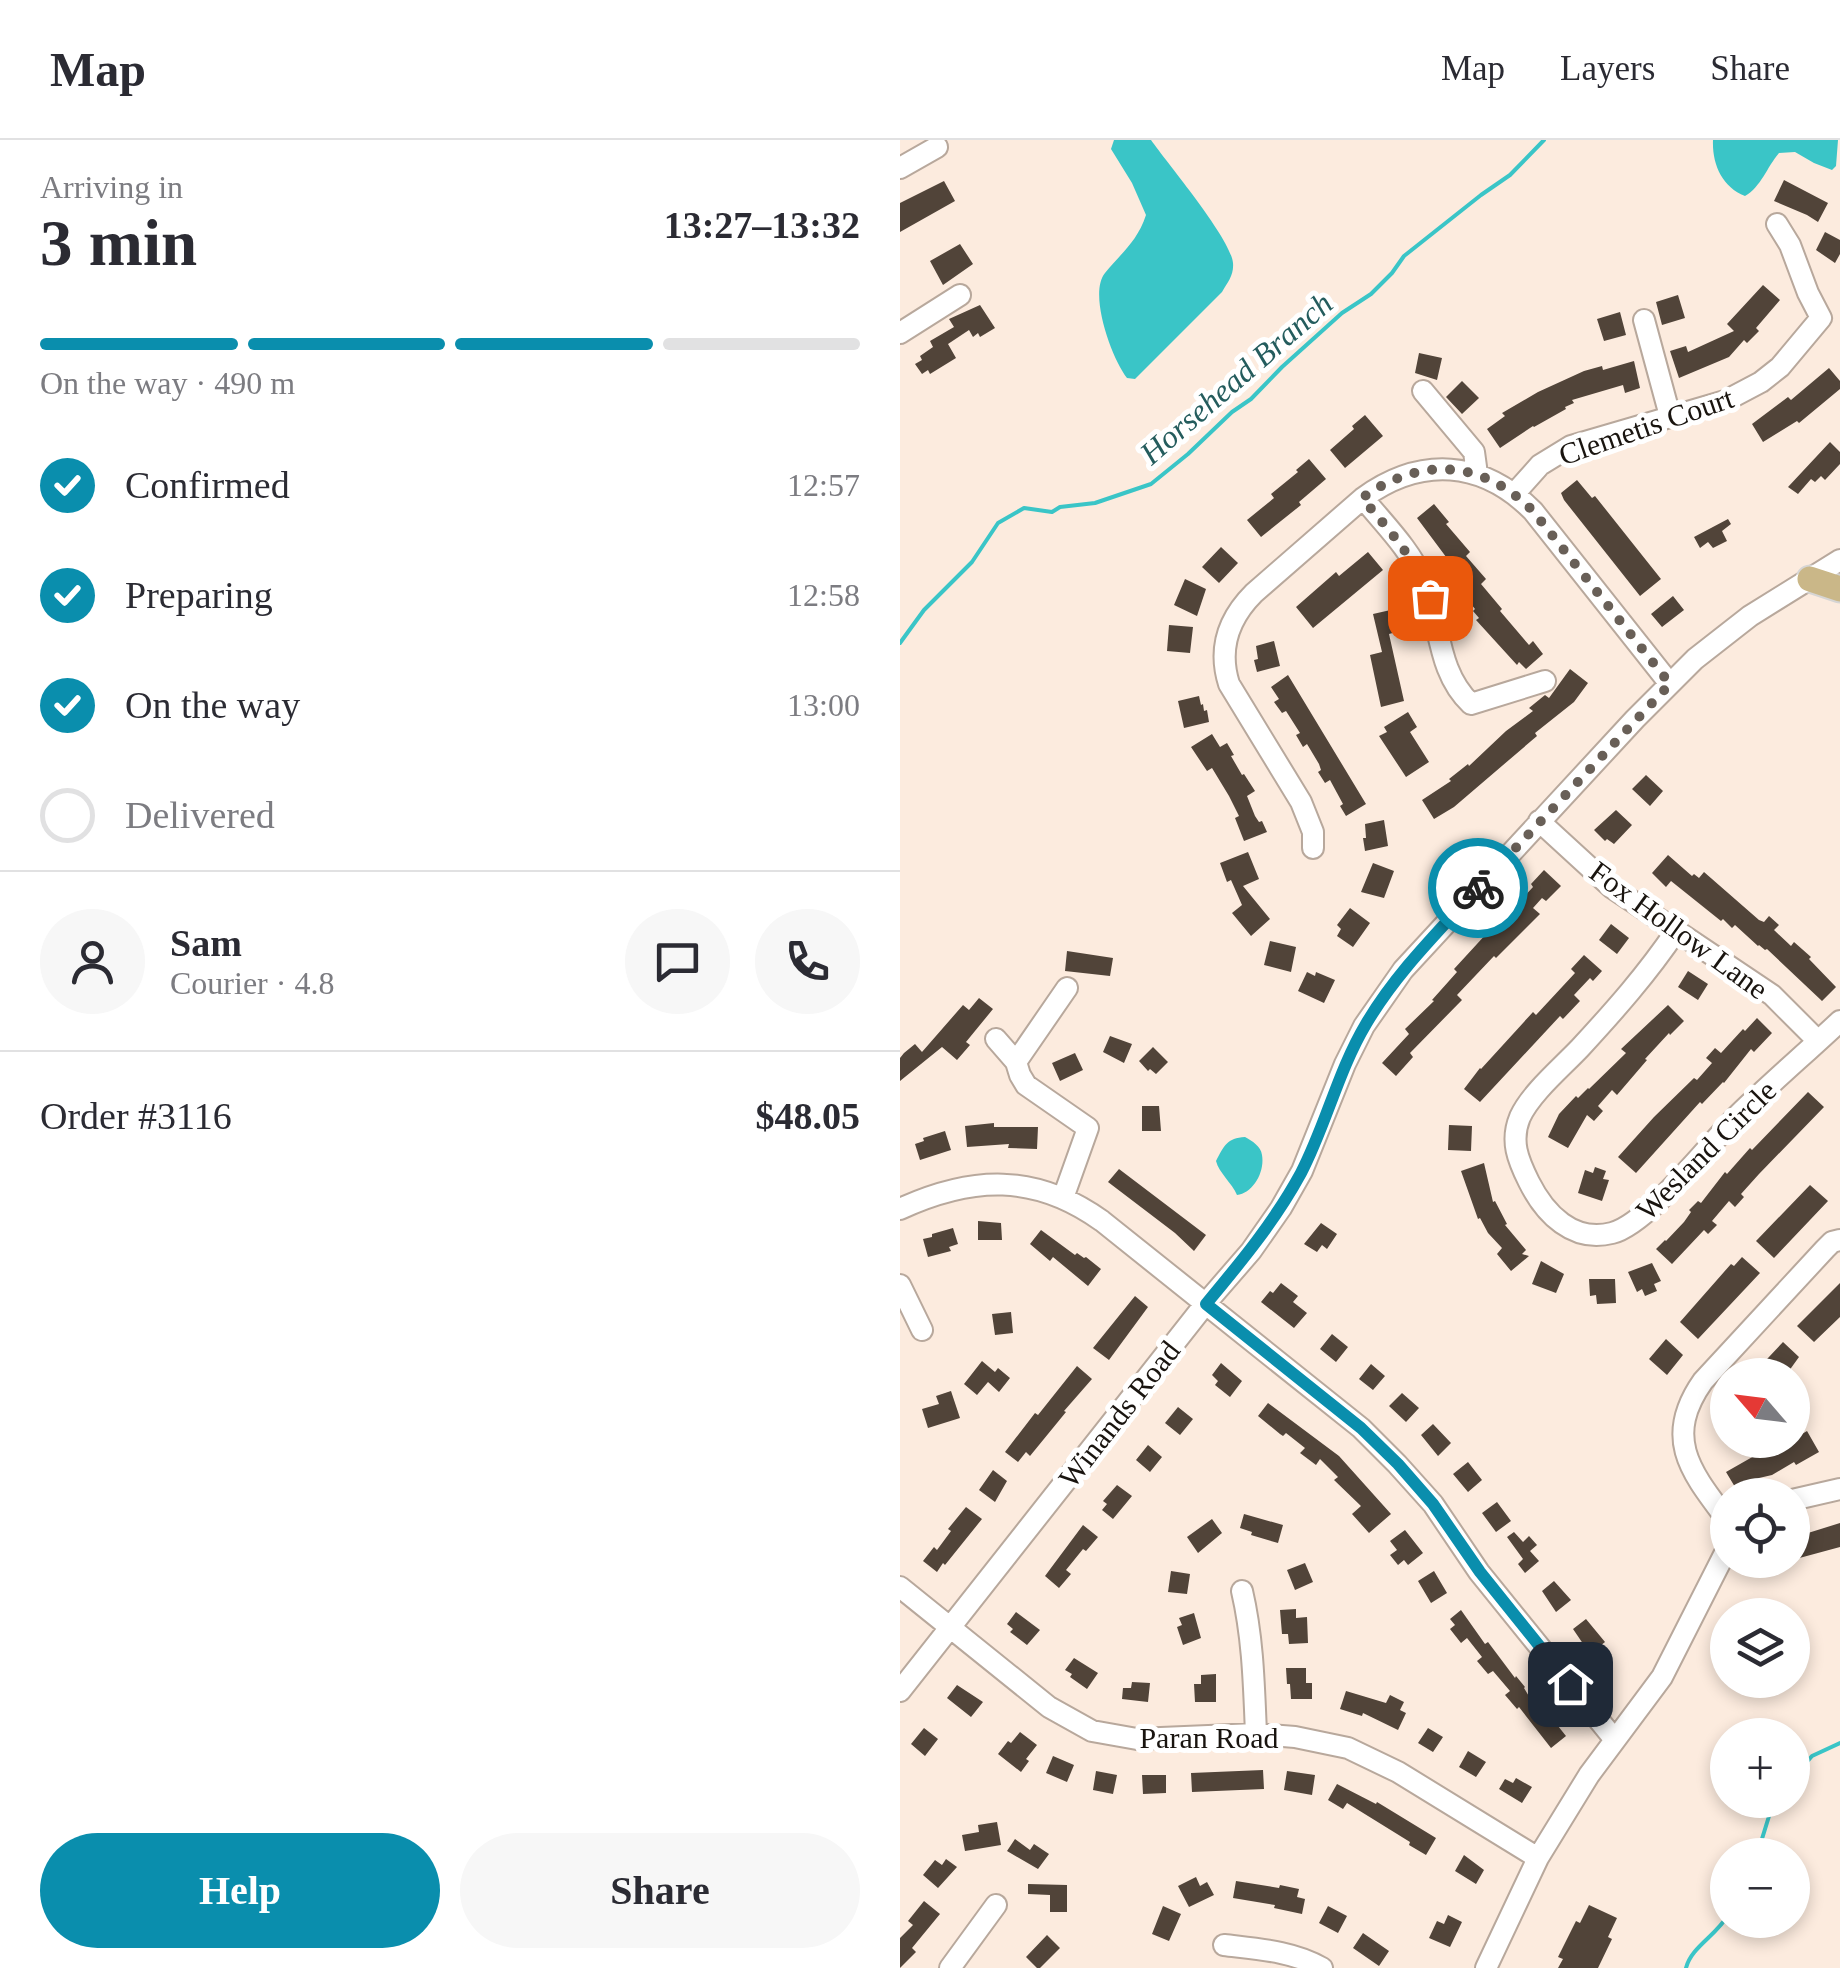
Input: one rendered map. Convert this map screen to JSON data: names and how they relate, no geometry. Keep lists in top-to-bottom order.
{
  "streets": {
    "street": [
      "Clemetis Court",
      "Fox Hollow Lane",
      "Wesland Circle",
      "Winands Road",
      "Paran Road"
    ]
  },
  "crossings": [
    ["Fox Hollow Lane", "Wesland Circle"],
    ["Fox Hollow Lane", "Winands Road"],
    ["Winands Road", "Paran Road"]
  ],
  "water": ["Horsehead Branch"],
  "north": "top left",
  "page": {
    "header": "Map",
    "nav": ["Map", "Layers", "Share"],
    "heading": ["3 min", "Arriving in", "13:27–13:32"],
    "panel": [
      "Sam",
      "Courier · 4.8",
      "Order #3116",
      "$48.05"
    ],
    "bar": "On the way · 490 m",
    "list": [
      ["Confirmed", "12:57"],
      ["Preparing", "12:58"],
      ["On the way", "13:00"],
      "Delivered"
    ],
    "map_buttons": ["+", "−"],
    "buttons": ["Help", "Share"]
  }
}
